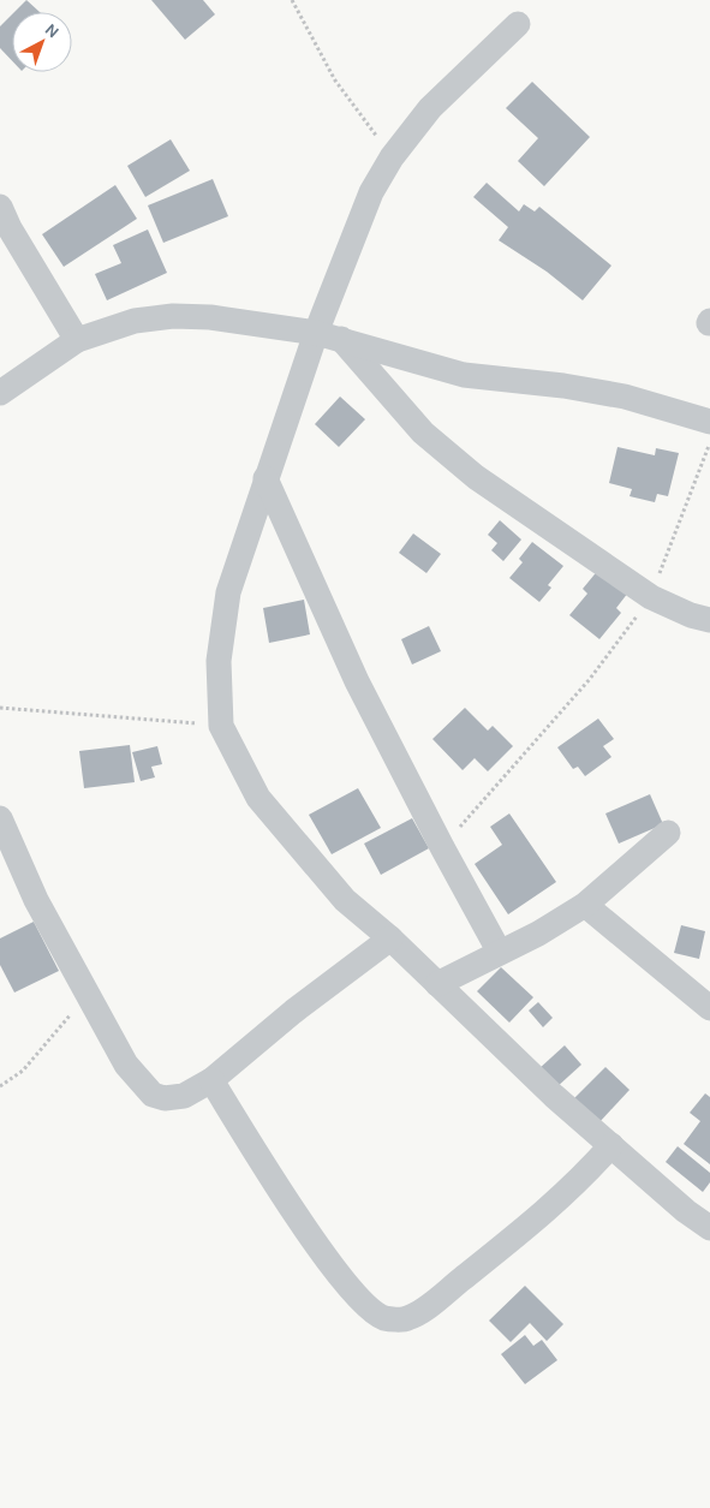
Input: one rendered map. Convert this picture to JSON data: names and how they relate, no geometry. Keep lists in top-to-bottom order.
{
  "north": "top right"
}
